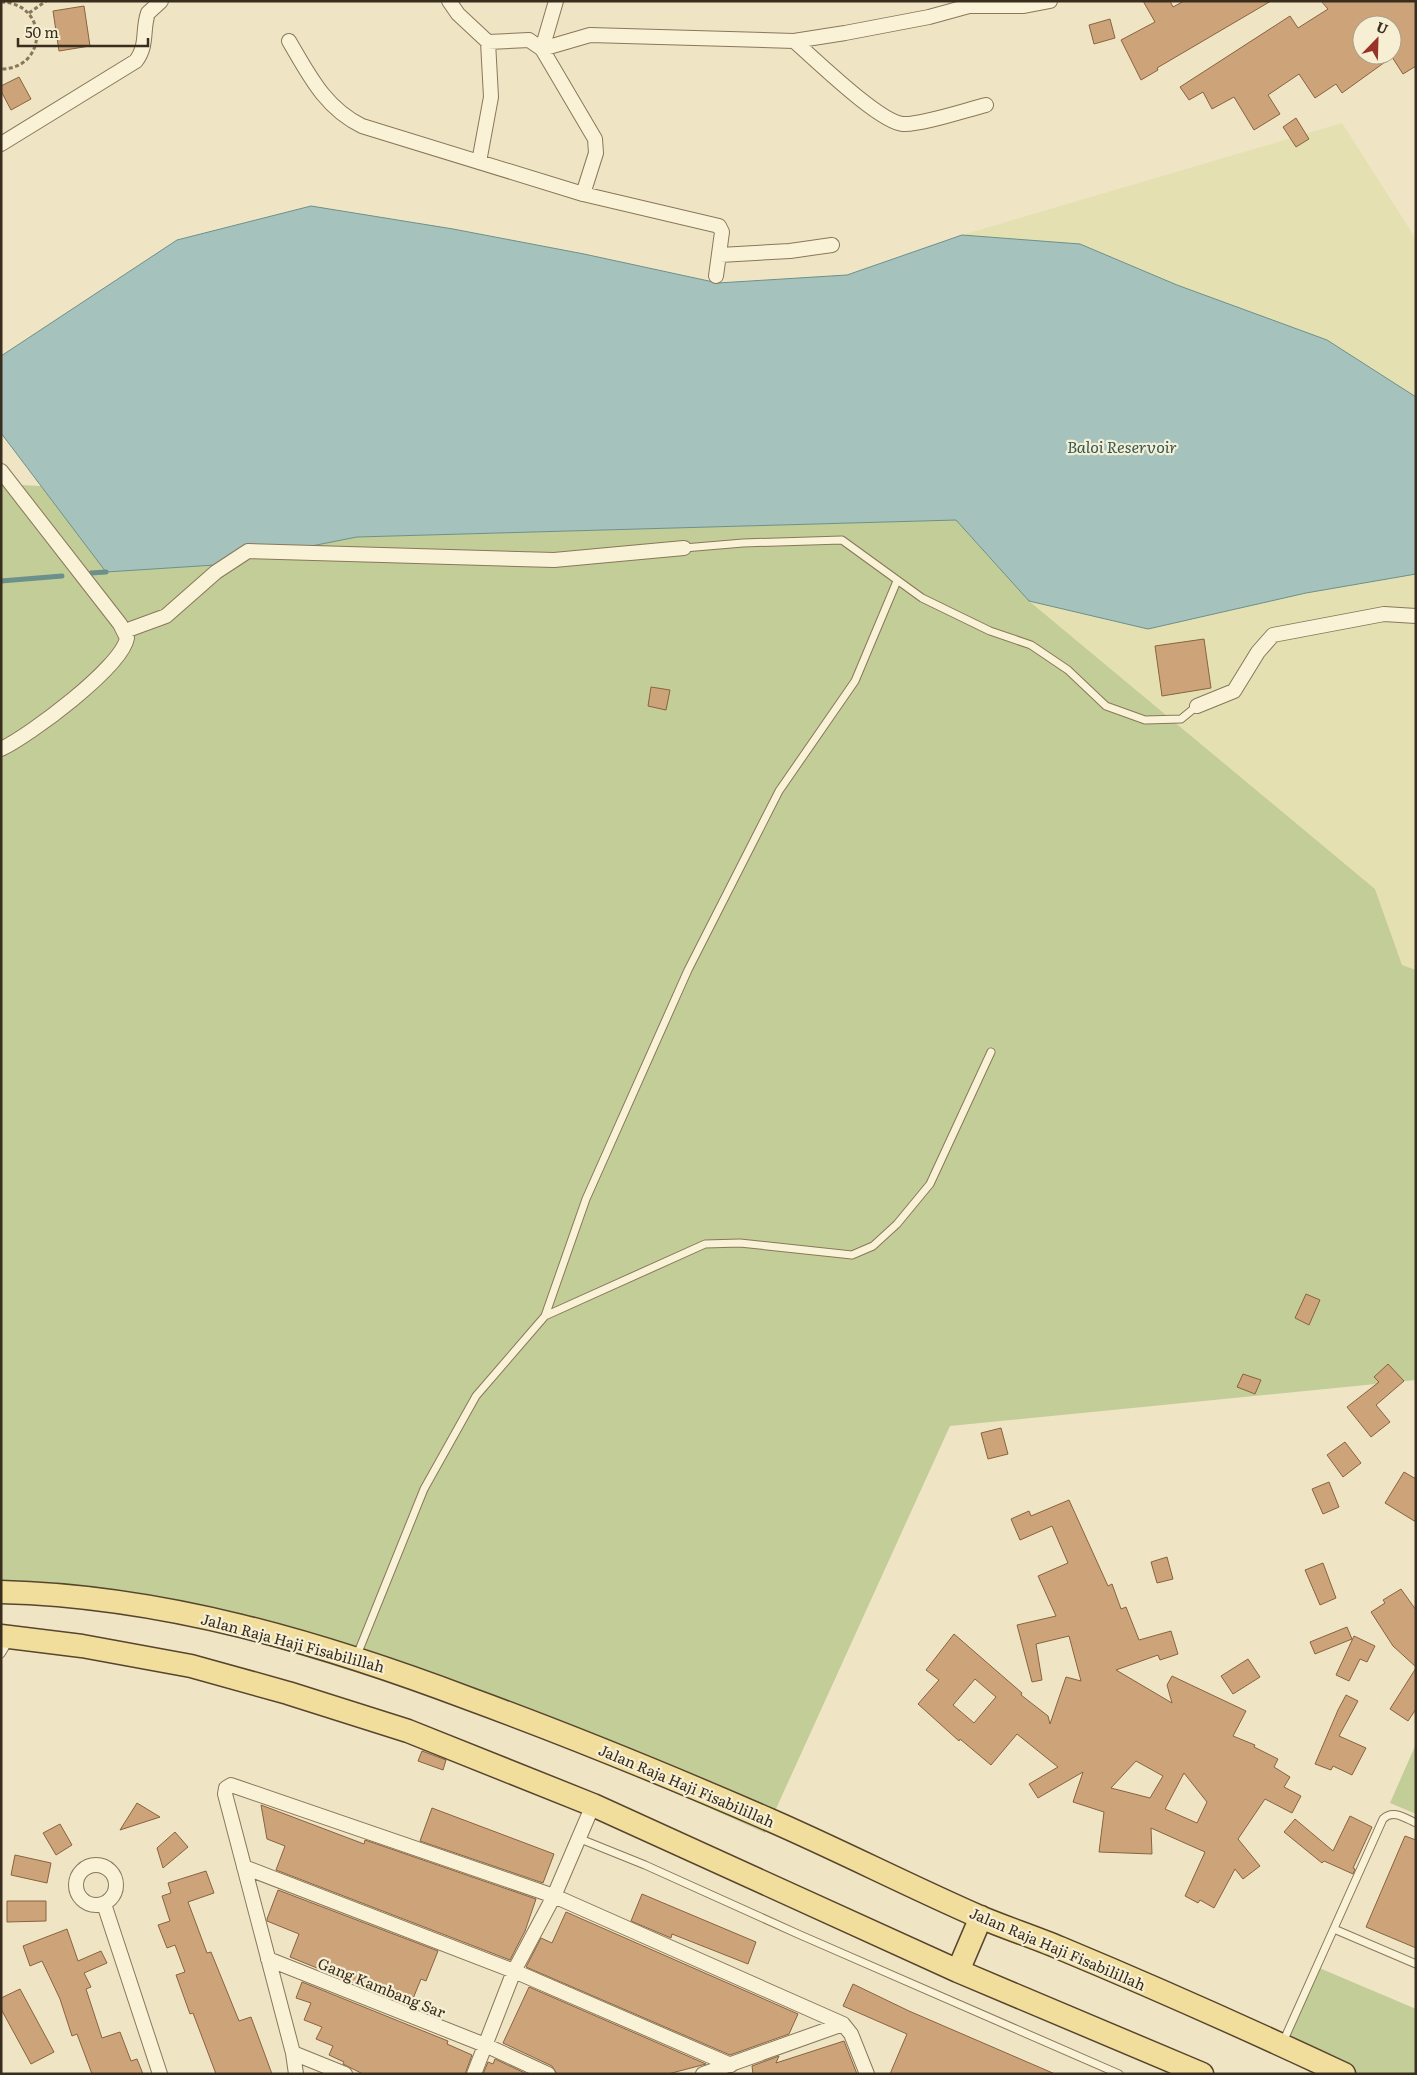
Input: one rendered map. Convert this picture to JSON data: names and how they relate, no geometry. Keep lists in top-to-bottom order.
{
  "streets": {
    "main road": ["Jalan Raja Haji Fisabilillah"],
    "street": ["Gang Kambang Sar"]
  },
  "water": ["Baloi Reservoir"],
  "scale_bar": "50 m",
  "north": "top right"
}
